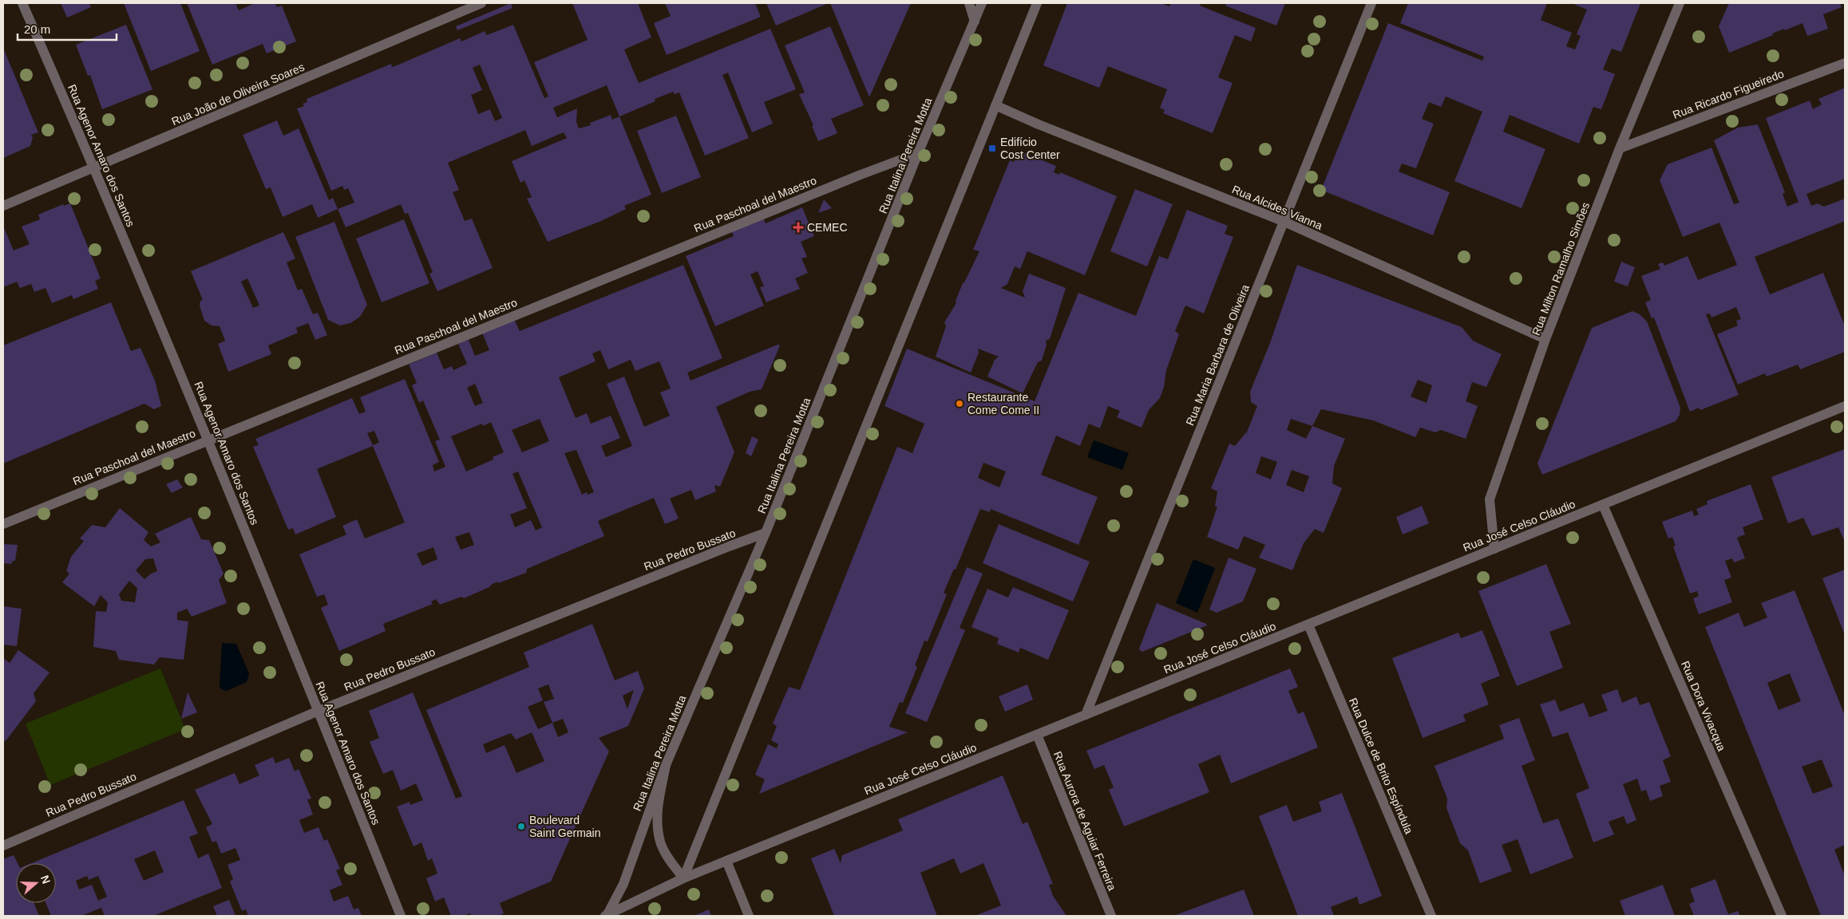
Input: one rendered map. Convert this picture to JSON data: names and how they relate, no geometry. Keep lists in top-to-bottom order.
{
  "streets": {
    "street": [
      "Rua João de Oliveira Soares",
      "Rua Ricardo Figueiredo",
      "Rua Agenor Amaro dos Santos",
      "Rua Italina Pereira Motta",
      "Rua Paschoal del Maestro",
      "Rua Alcides Vianna",
      "Rua Milton Ramalho Simões",
      "Rua Maria Barbara de Oliveira",
      "Rua José Celso Cláudio",
      "Rua Pedro Bussato",
      "Rua Dora Vivacqua",
      "Rua Dulce de Brito Espíndula",
      "Rua Aurora de Aguiar Ferreira"
    ]
  },
  "crossings": [
    ["Rua João de Oliveira Soares", "Rua Agenor Amaro dos Santos"],
    ["Rua Ricardo Figueiredo", "Rua Milton Ramalho Simões"],
    ["Rua Agenor Amaro dos Santos", "Rua Paschoal del Maestro"],
    ["Rua Agenor Amaro dos Santos", "Rua Pedro Bussato"],
    ["Rua Italina Pereira Motta", "Rua Paschoal del Maestro"],
    ["Rua Italina Pereira Motta", "Rua José Celso Cláudio"],
    ["Rua Italina Pereira Motta", "Rua Pedro Bussato"],
    ["Rua Alcides Vianna", "Rua Milton Ramalho Simões"],
    ["Rua Alcides Vianna", "Rua Maria Barbara de Oliveira"],
    ["Rua Milton Ramalho Simões", "Rua José Celso Cláudio"],
    ["Rua Maria Barbara de Oliveira", "Rua José Celso Cláudio"],
    ["Rua José Celso Cláudio", "Rua Dora Vivacqua"],
    ["Rua José Celso Cláudio", "Rua Dulce de Brito Espíndula"],
    ["Rua José Celso Cláudio", "Rua Aurora de Aguiar Ferreira"]
  ],
  "places": {
    "transit": ["Edifício Cost Center"],
    "health": ["CEMEC"],
    "other": ["Restaurante Come Come II", "Boulevard Saint Germain"]
  },
  "scale_bar": "20 m",
  "north": "right"
}
